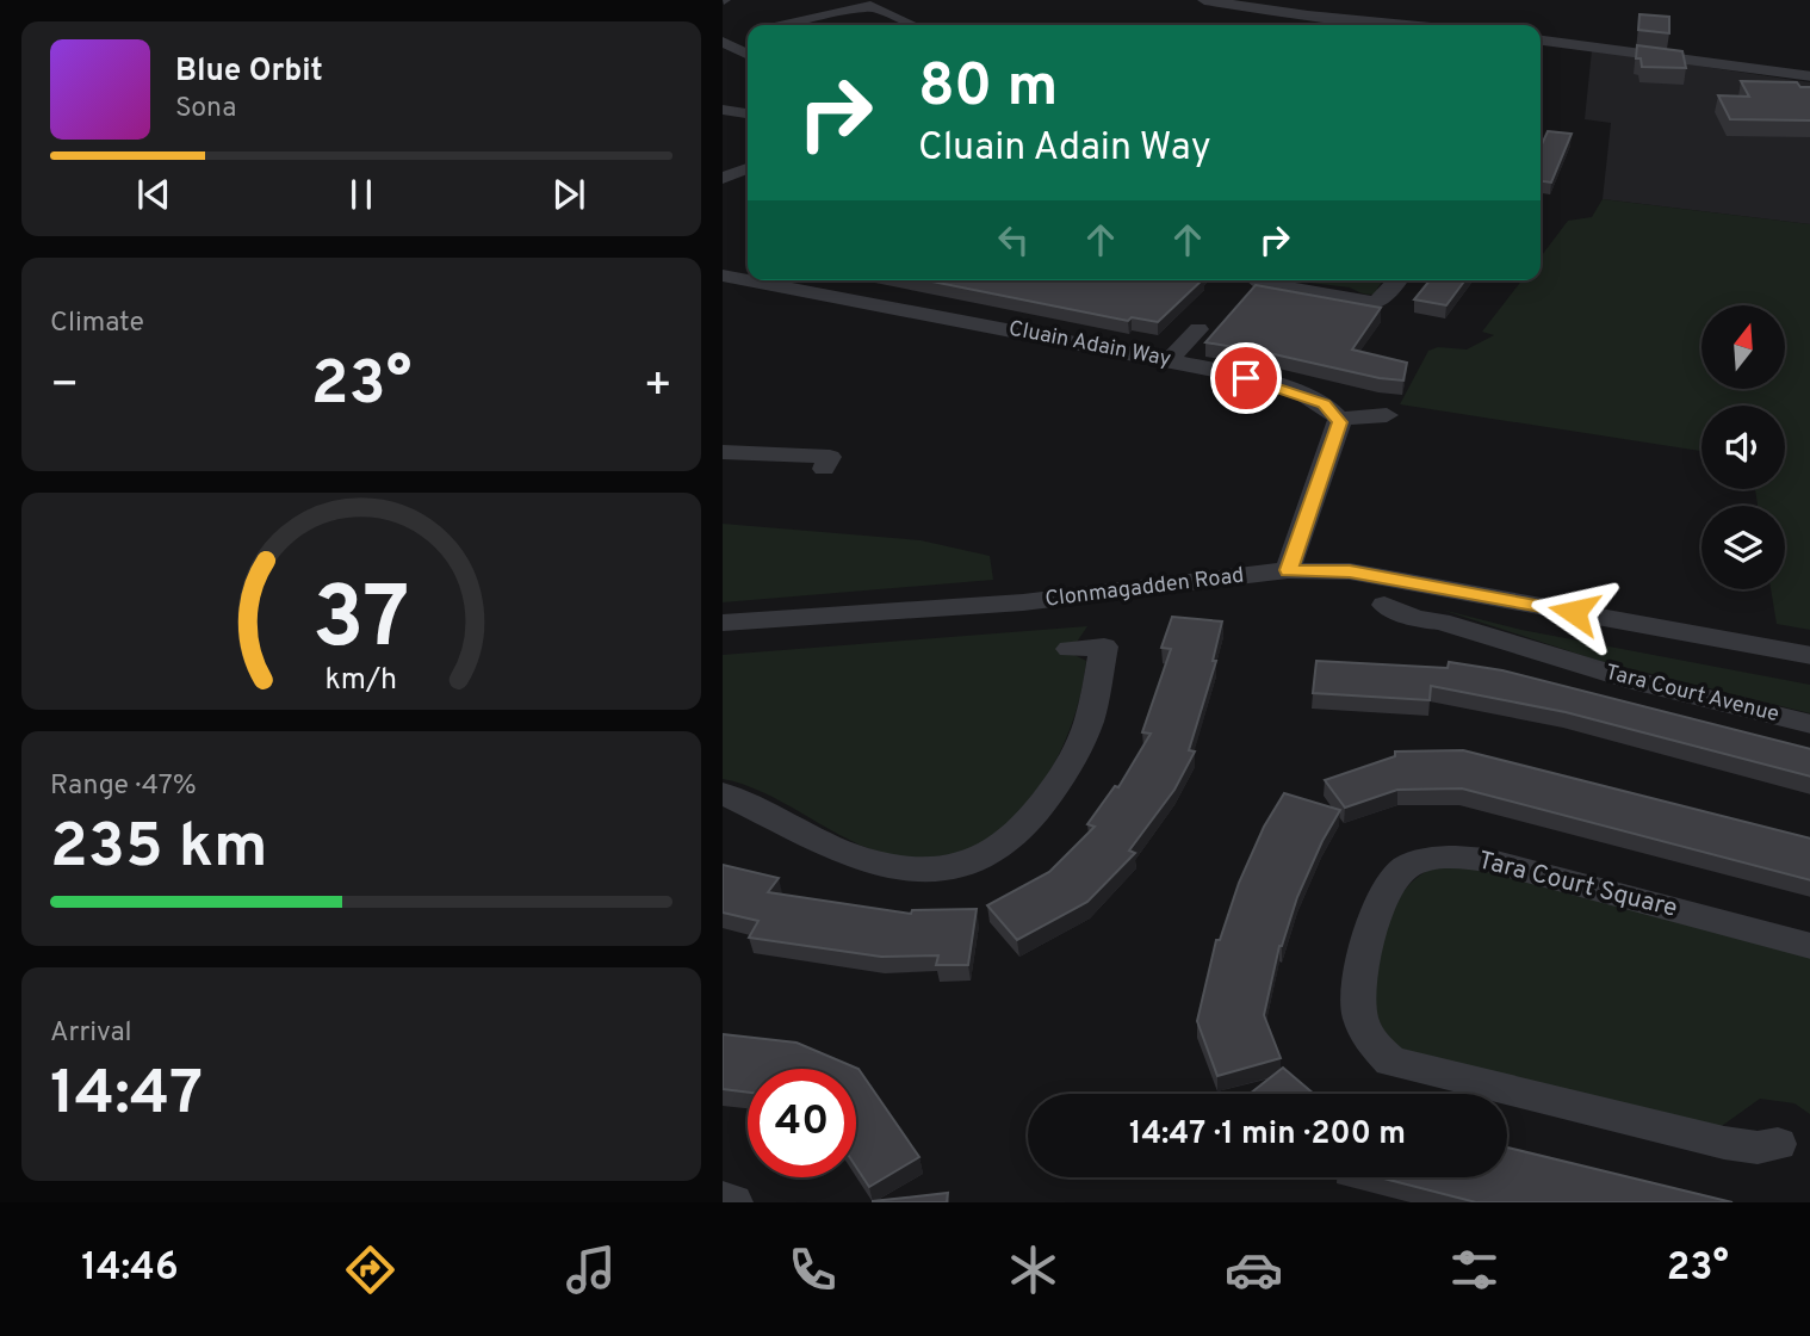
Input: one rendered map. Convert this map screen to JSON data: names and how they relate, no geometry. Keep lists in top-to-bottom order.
{
  "streets": {
    "street": [
      "Cluain Adain Way",
      "Clonmagadden Road",
      "Tara Court Avenue",
      "Tara Court Square"
    ]
  },
  "north": "top",
  "page": {
    "turn": ["80 m", "Cluain Adain Way"],
    "song": ["Blue Orbit", "Sona"],
    "tile": [
      "Climate",
      ["Range · 47%", "235 km"],
      ["Arrival", "14:47"]
    ],
    "heat": ["−", "23°", "+"],
    "limit": "40",
    "trip": "14:47 · 1 min · 200 m",
    "tabs": ["14:46", "23°"],
    "gauge": ["37", "km/h"]
  }
}
